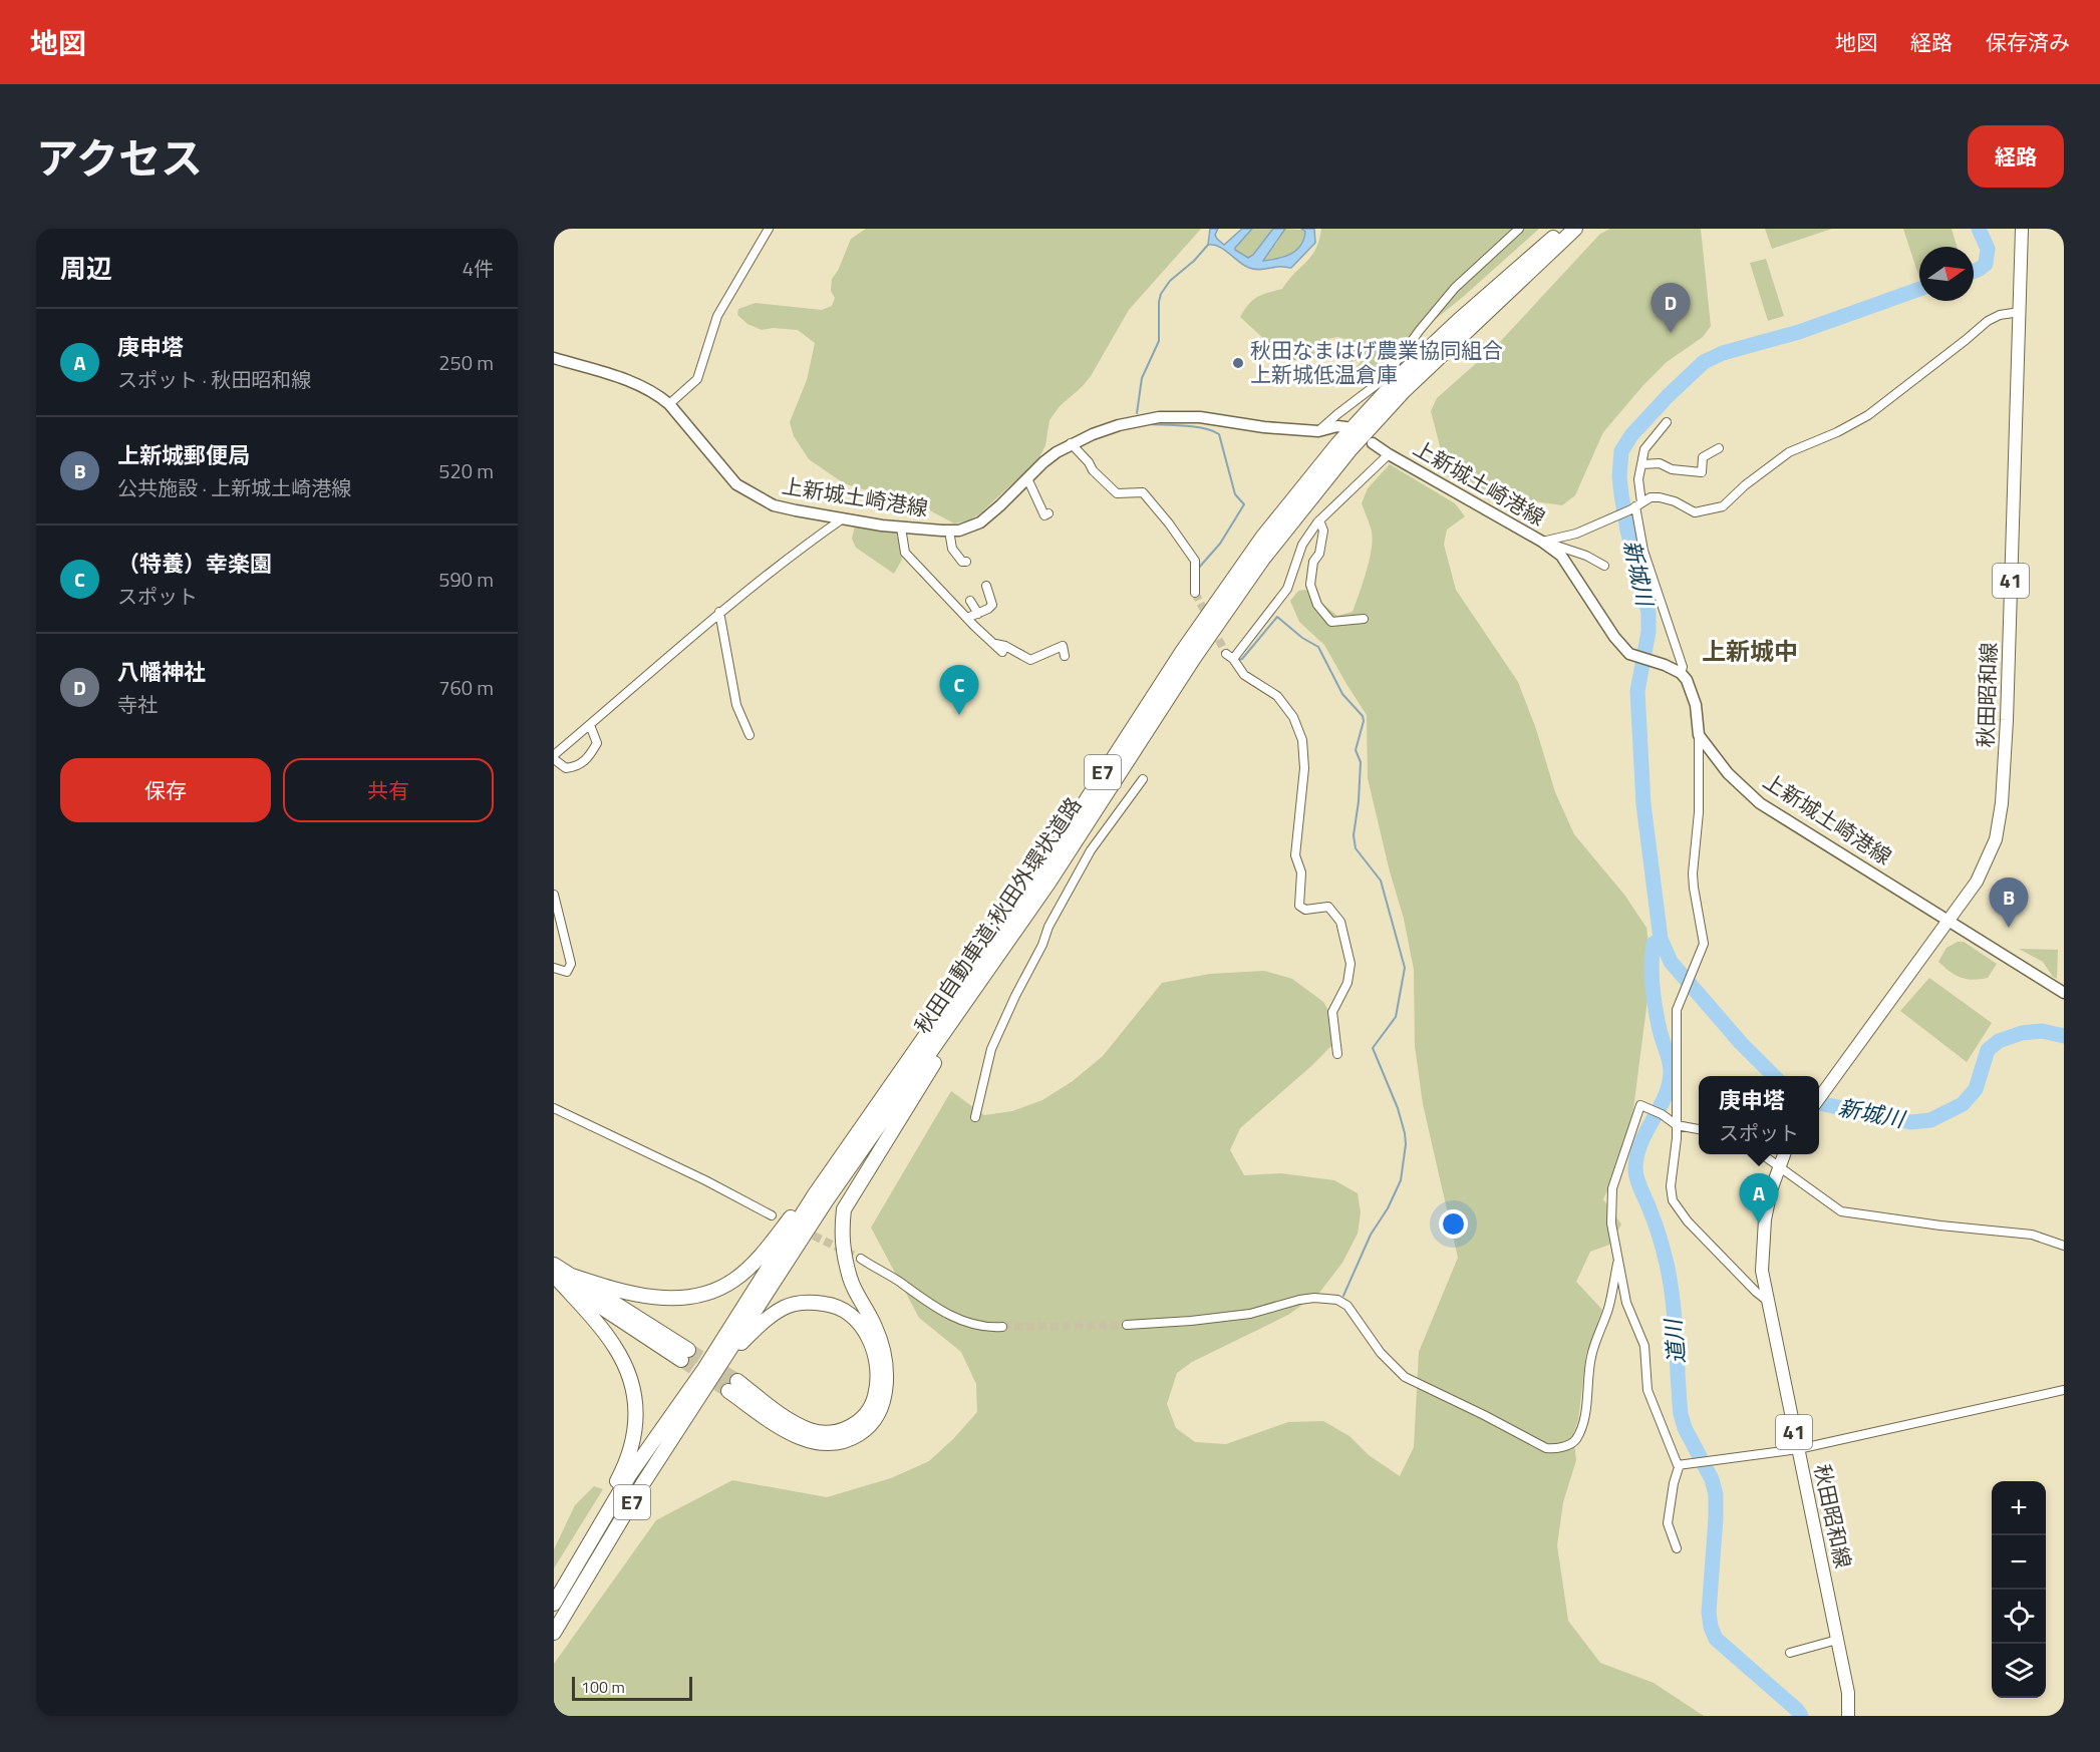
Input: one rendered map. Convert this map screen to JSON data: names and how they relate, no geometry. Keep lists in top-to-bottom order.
{
  "streets": {
    "highway": ["E7", "秋田自動車道;秋田外環状道路"],
    "main road": ["上新城土崎港線", "41", "秋田昭和線"]
  },
  "crossings": [
    ["上新城土崎港線", "秋田昭和線"],
    ["E7", "秋田自動車道;秋田外環状道路"]
  ],
  "districts": ["上新城中"],
  "water": ["新城川", "道川"],
  "places": ["秋田なまはげ農業協同組合 上新城低温倉庫"],
  "scale_bar": "100 m",
  "north": "right",
  "page": {
    "header": "地図",
    "nav": ["地図", "経路", "保存済み"],
    "title": "アクセス",
    "buttons": [
      "経路",
      ["保存", "共有"]
    ],
    "heading": ["周辺", "4件"],
    "pins": [
      "D",
      "C",
      "B",
      "A"
    ],
    "list": [
      {
        "mark": "A",
        "name": "庚申塔",
        "note": "スポット · 秋田昭和線",
        "value": "250 m"
      },
      {
        "mark": "B",
        "name": "上新城郵便局",
        "note": "公共施設 · 上新城土崎港線",
        "value": "520 m"
      },
      {
        "mark": "C",
        "name": "（特養）幸楽園",
        "note": "スポット",
        "value": "590 m"
      },
      {
        "mark": "D",
        "name": "八幡神社",
        "note": "寺社",
        "value": "760 m"
      }
    ],
    "popup": ["庚申塔", "スポット"],
    "map_buttons": ["+", "−"],
    "scale": "100 m"
  }
}
